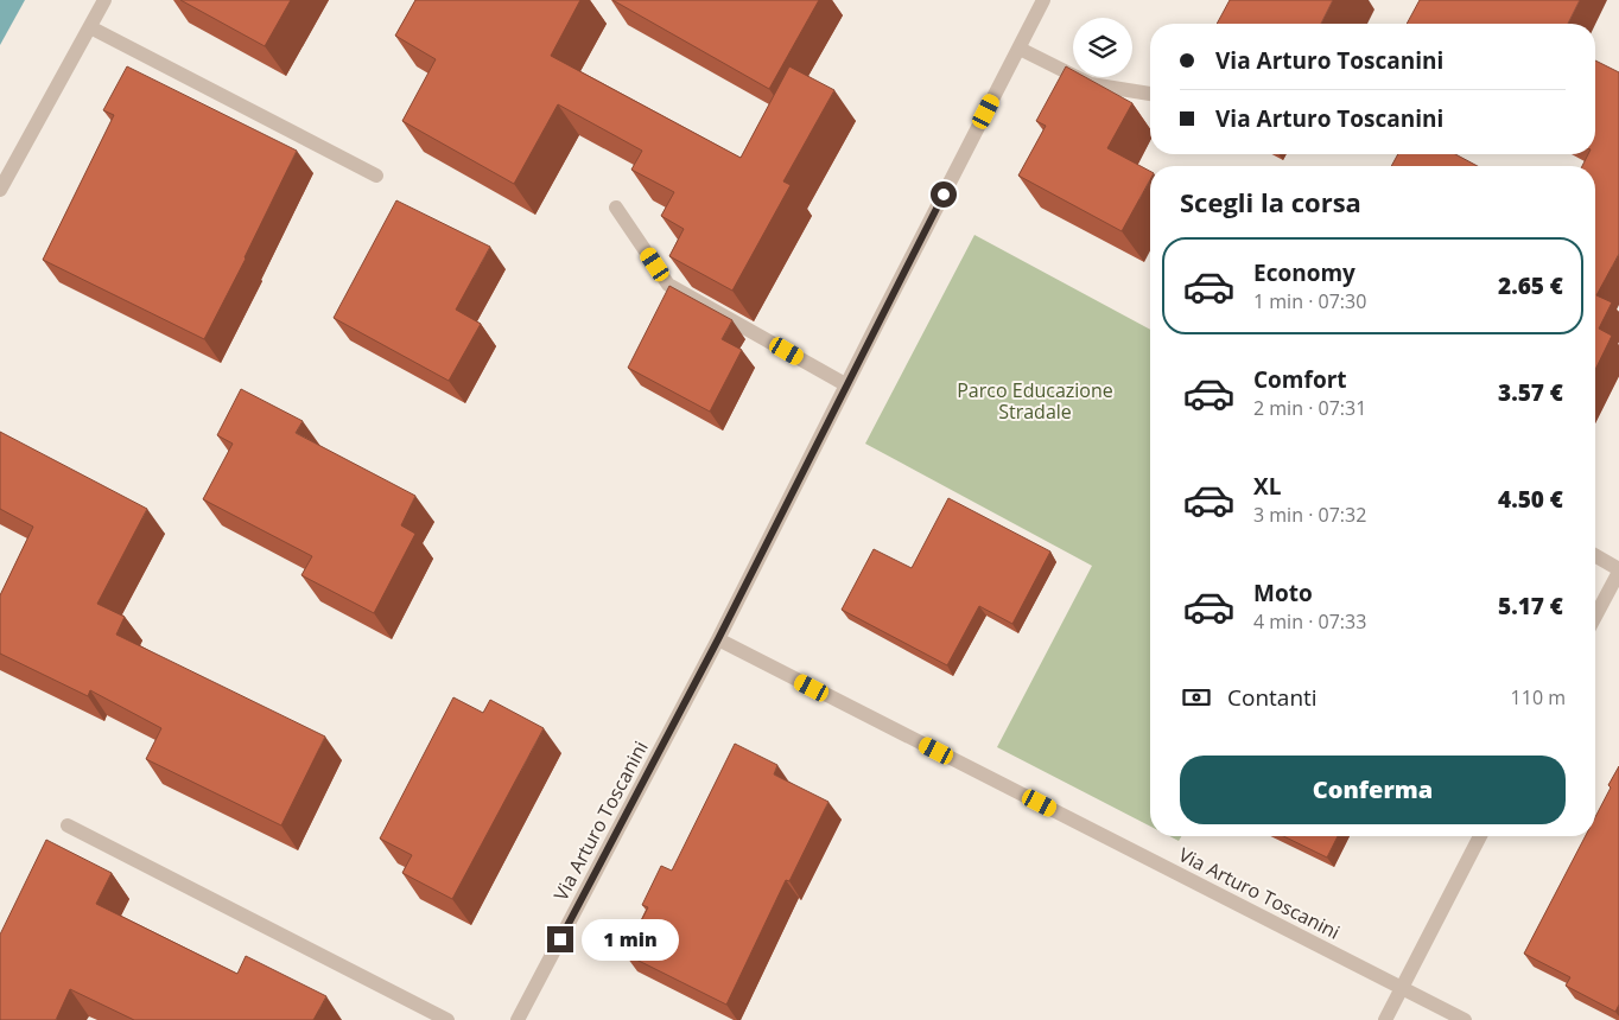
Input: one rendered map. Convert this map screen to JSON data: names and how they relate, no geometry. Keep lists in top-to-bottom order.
{
  "streets": {
    "street": ["Via Arturo Toscanini"]
  },
  "parks": ["Parco Educazione Stradale"],
  "page": {
    "banner": ["Via Arturo Toscanini", "Via Arturo Toscanini"],
    "heading": "Scegli la corsa",
    "list": [
      {
        "name": "Economy",
        "note": "1 min · 07:30",
        "value": "2.65 €"
      },
      {
        "name": "Comfort",
        "note": "2 min · 07:31",
        "value": "3.57 €"
      },
      {
        "name": "XL",
        "note": "3 min · 07:32",
        "value": "4.50 €"
      },
      {
        "name": "Moto",
        "note": "4 min · 07:33",
        "value": "5.17 €"
      }
    ],
    "pay": ["Contanti", "110 m"],
    "buttons": "Conferma",
    "bubble": "1 min"
  }
}
